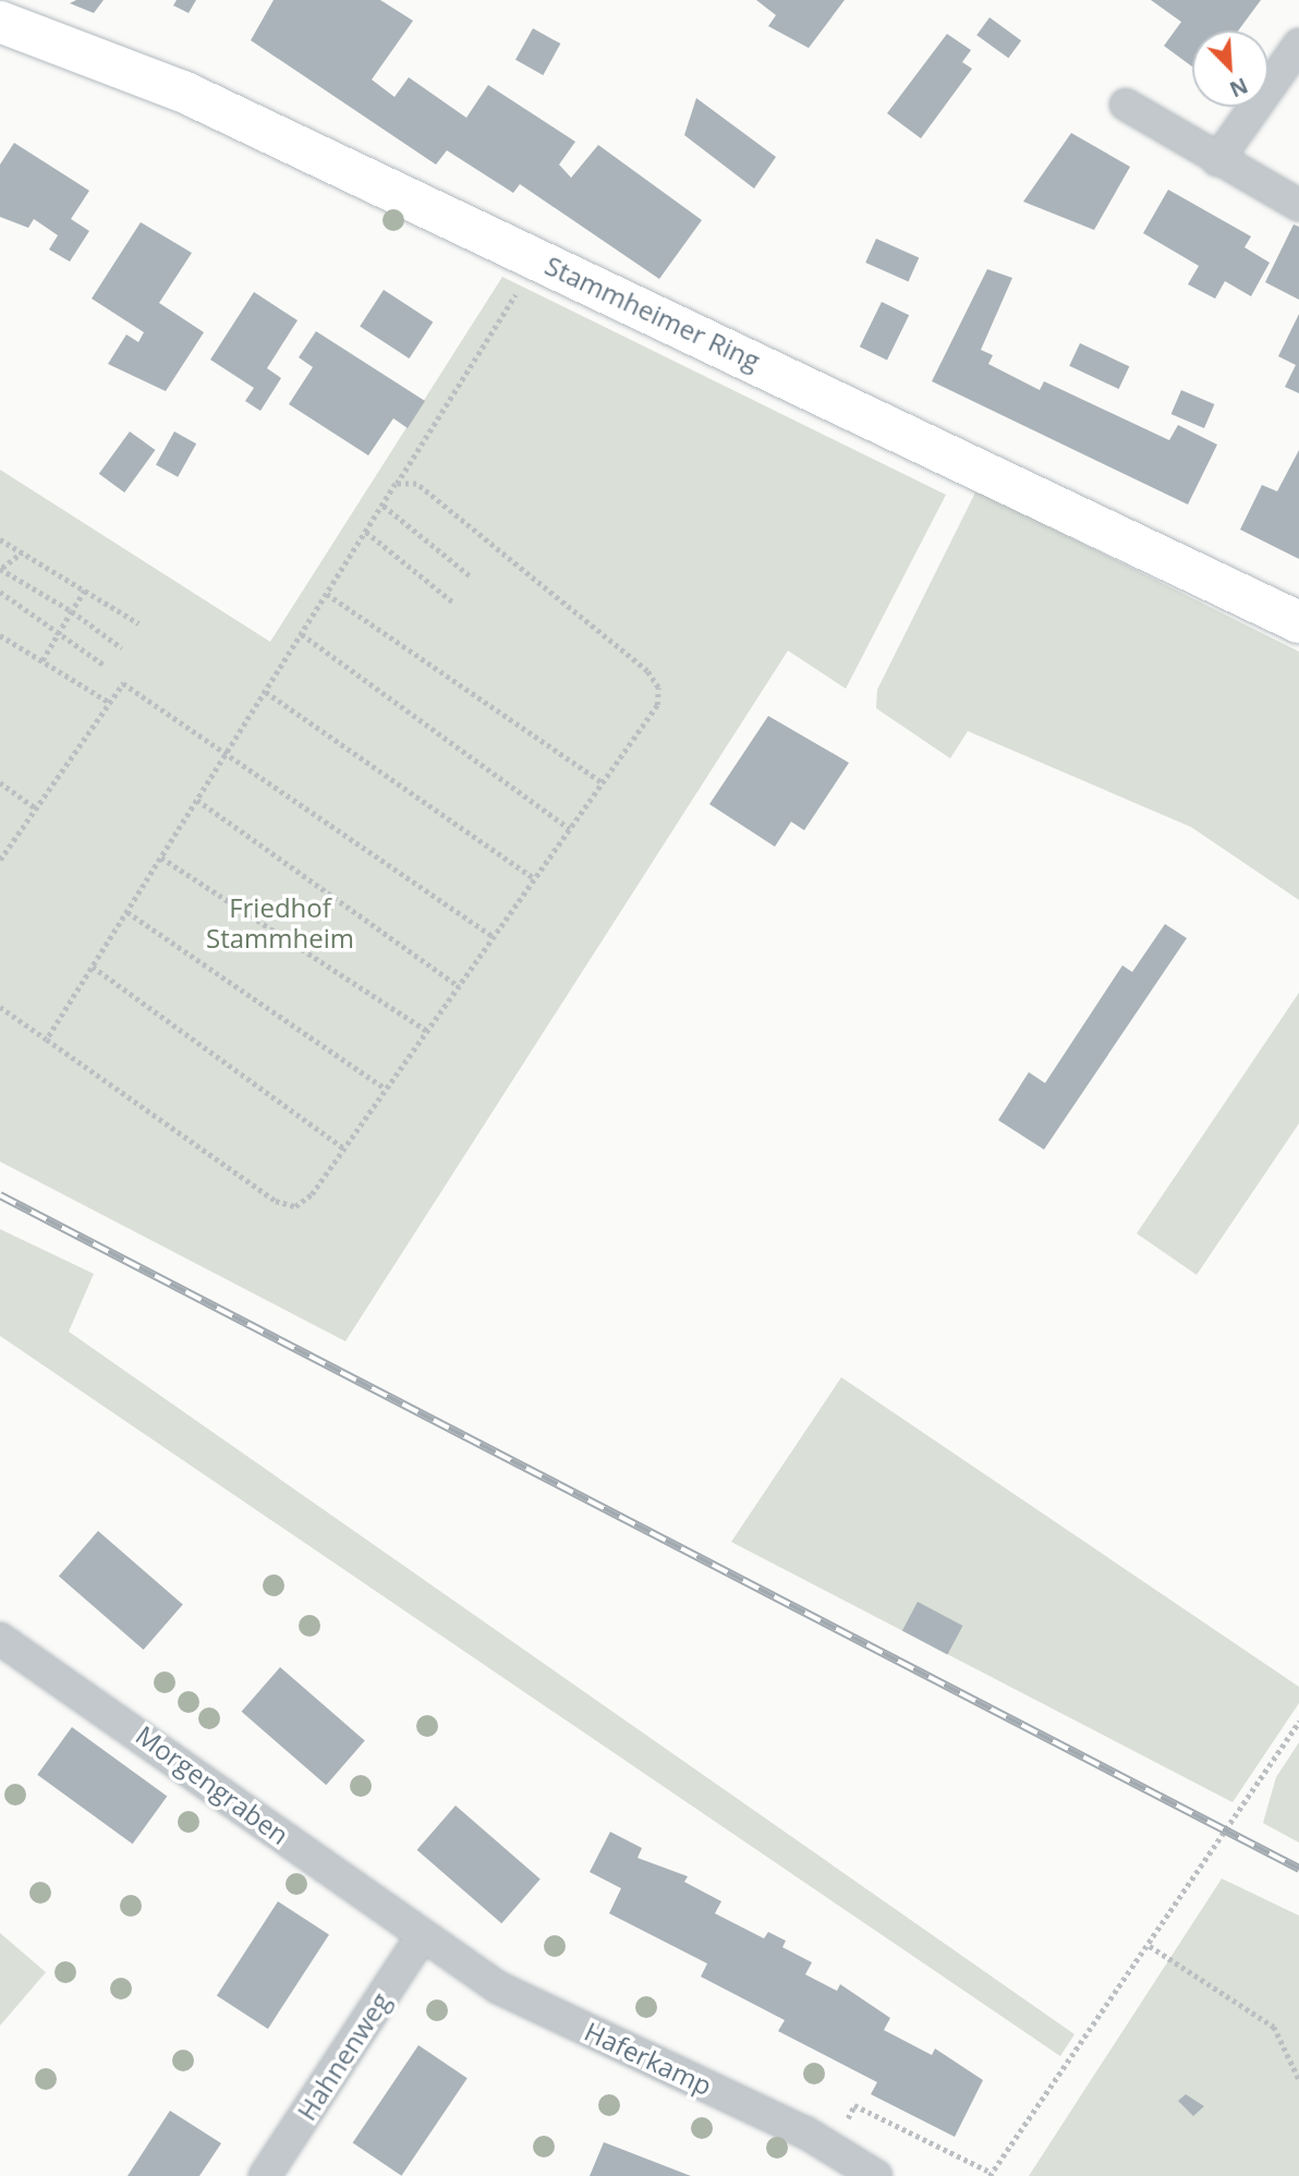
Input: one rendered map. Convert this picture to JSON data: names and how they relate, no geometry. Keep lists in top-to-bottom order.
{
  "streets": {
    "street": [
      "Stammheimer Ring",
      "Morgengraben",
      "Hahnenweg",
      "Haferkamp"
    ]
  },
  "crossings": [
    ["Morgengraben", "Hahnenweg"],
    ["Morgengraben", "Haferkamp"],
    ["Hahnenweg", "Haferkamp"]
  ],
  "parks": ["Friedhof Stammheim"],
  "north": "bottom right"
}
